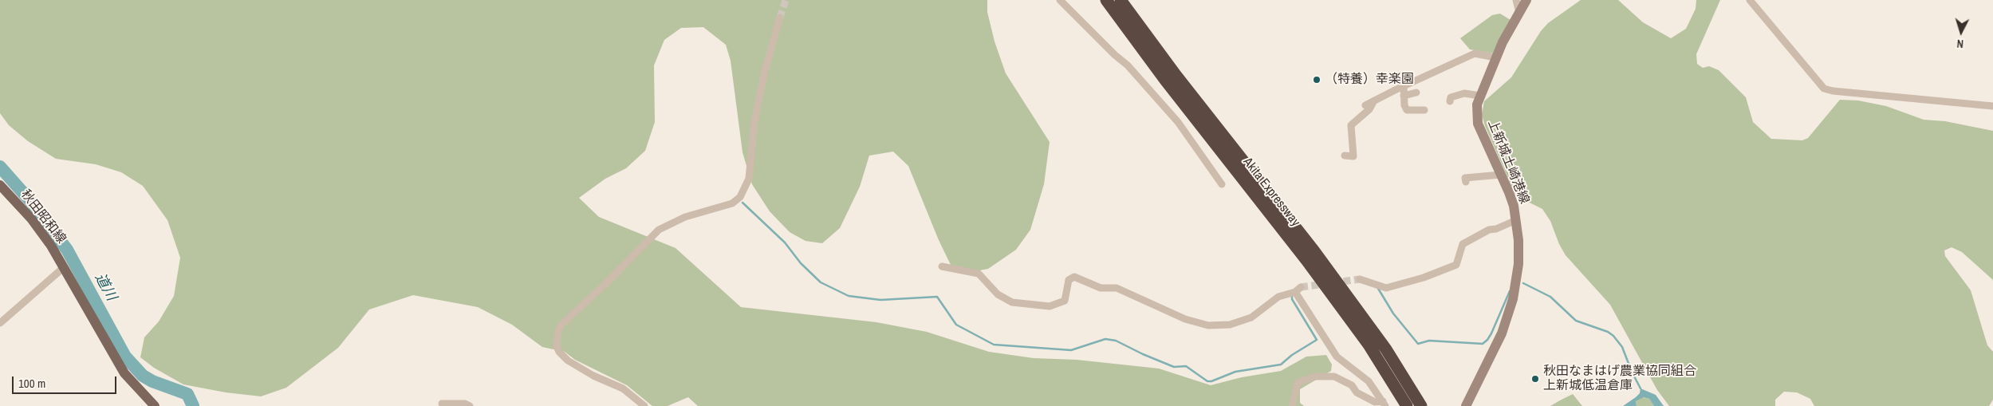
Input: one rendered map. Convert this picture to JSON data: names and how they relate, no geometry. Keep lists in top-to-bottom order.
{
  "streets": {
    "highway": ["Akita Expressway"],
    "main road": ["上新城土崎港線", "秋田昭和線"]
  },
  "water": ["道川"],
  "places": ["（特養）幸楽園", "秋田なまはげ農業協同組合 上新城低温倉庫"],
  "scale_bar": "100 m",
  "north": "bottom"
}
